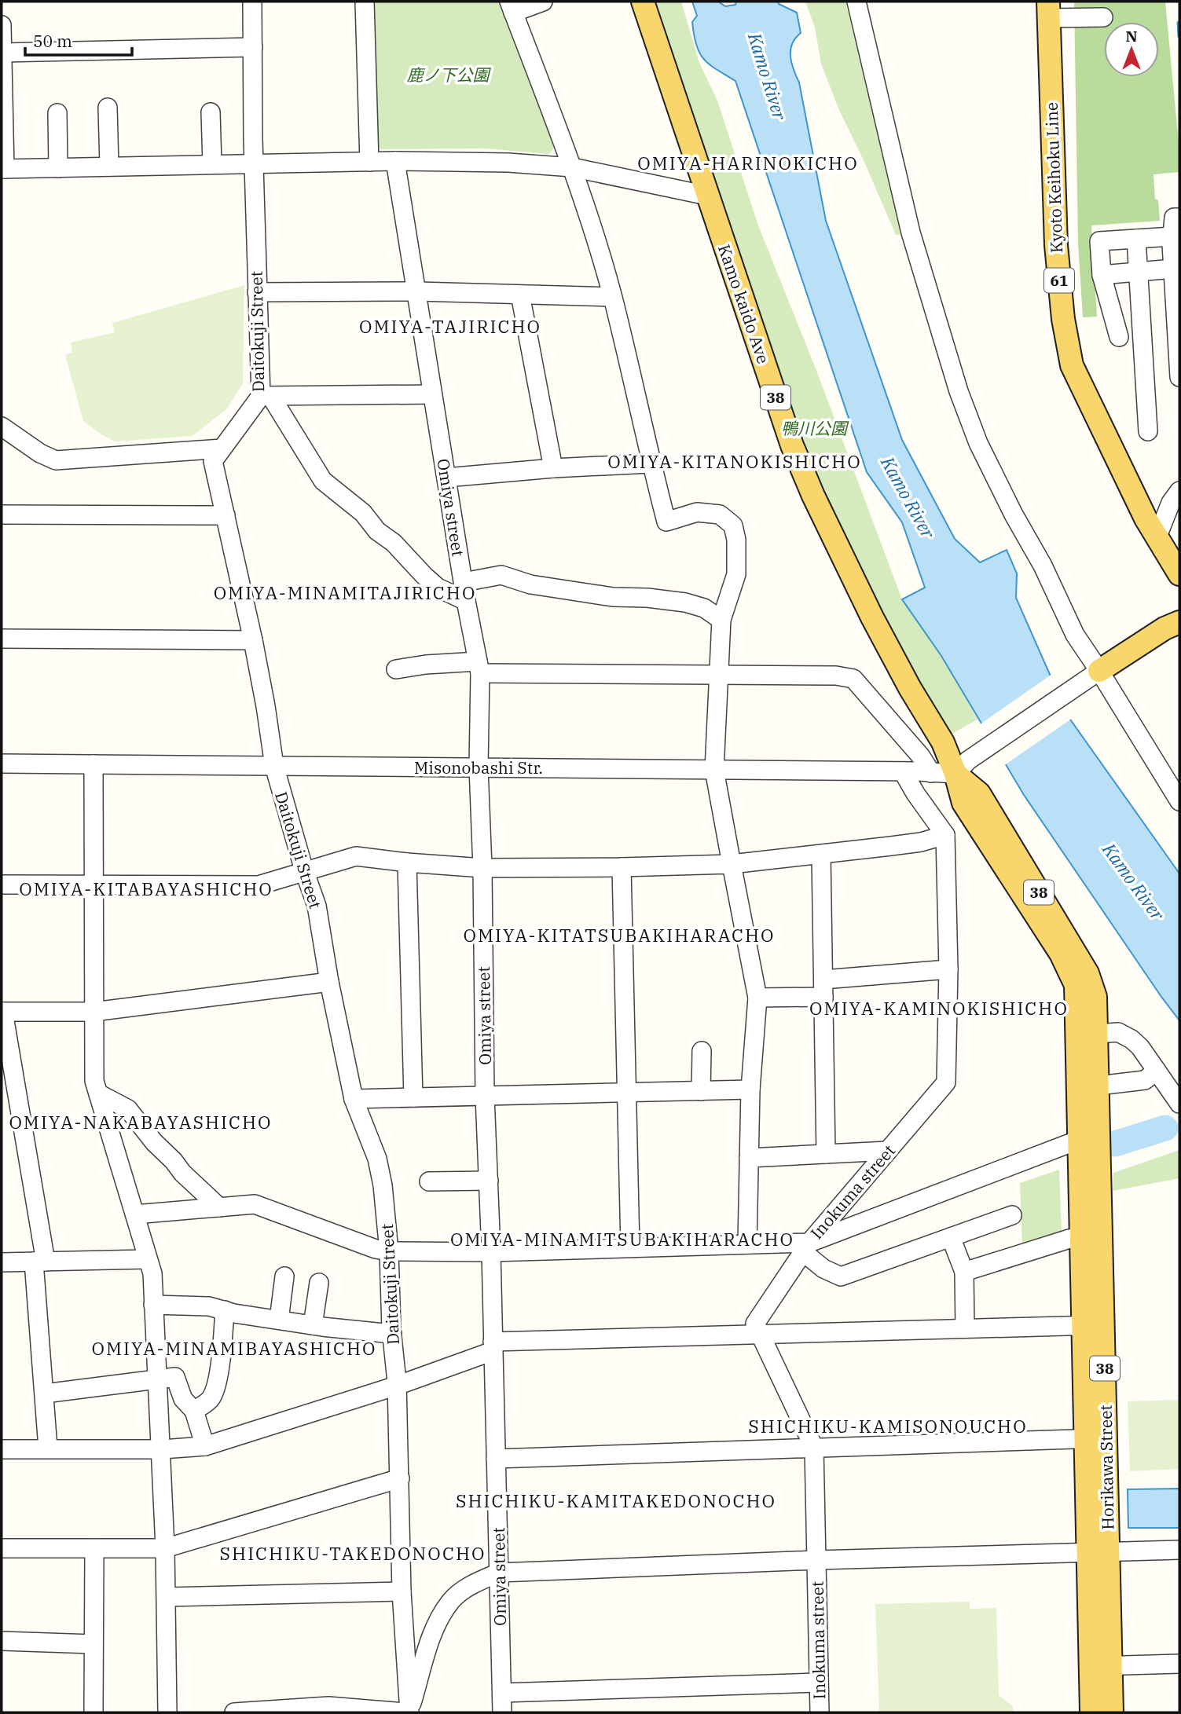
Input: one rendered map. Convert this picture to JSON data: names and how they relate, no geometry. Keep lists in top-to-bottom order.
{
  "streets": {
    "main road": [
      "Kyoto Keihoku Line",
      "61",
      "Kamo kaido Ave",
      "38",
      "Horikawa Street"
    ],
    "street": [
      "Daitokuji Street",
      "Omiya street",
      "Misonobashi Str.",
      "Inokuma street"
    ]
  },
  "crossings": [
    ["Kamo kaido Ave", "Misonobashi Str."],
    ["Kamo kaido Ave", "Horikawa Street"],
    ["Daitokuji Street", "Misonobashi Str."],
    ["Omiya street", "Misonobashi Str."]
  ],
  "districts": [
    "OMIYA-HARINOKICHO",
    "OMIYA-TAJIRICHO",
    "OMIYA-KITANOKISHICHO",
    "OMIYA-MINAMITAJIRICHO",
    "OMIYA-KITABAYASHICHO",
    "OMIYA-KITATSUBAKIHARACHO",
    "OMIYA-KAMINOKISHICHO",
    "OMIYA-NAKABAYASHICHO",
    "OMIYA-MINAMITSUBAKIHARACHO",
    "OMIYA-MINAMIBAYASHICHO",
    "SHICHIKU-KAMISONOUCHO",
    "SHICHIKU-KAMITAKEDONOCHO",
    "SHICHIKU-TAKEDONOCHO"
  ],
  "water": ["Kamo River"],
  "parks": ["鹿ノ下公園", "鴨川公園"],
  "scale_bar": "50 m",
  "north": "top"
}
